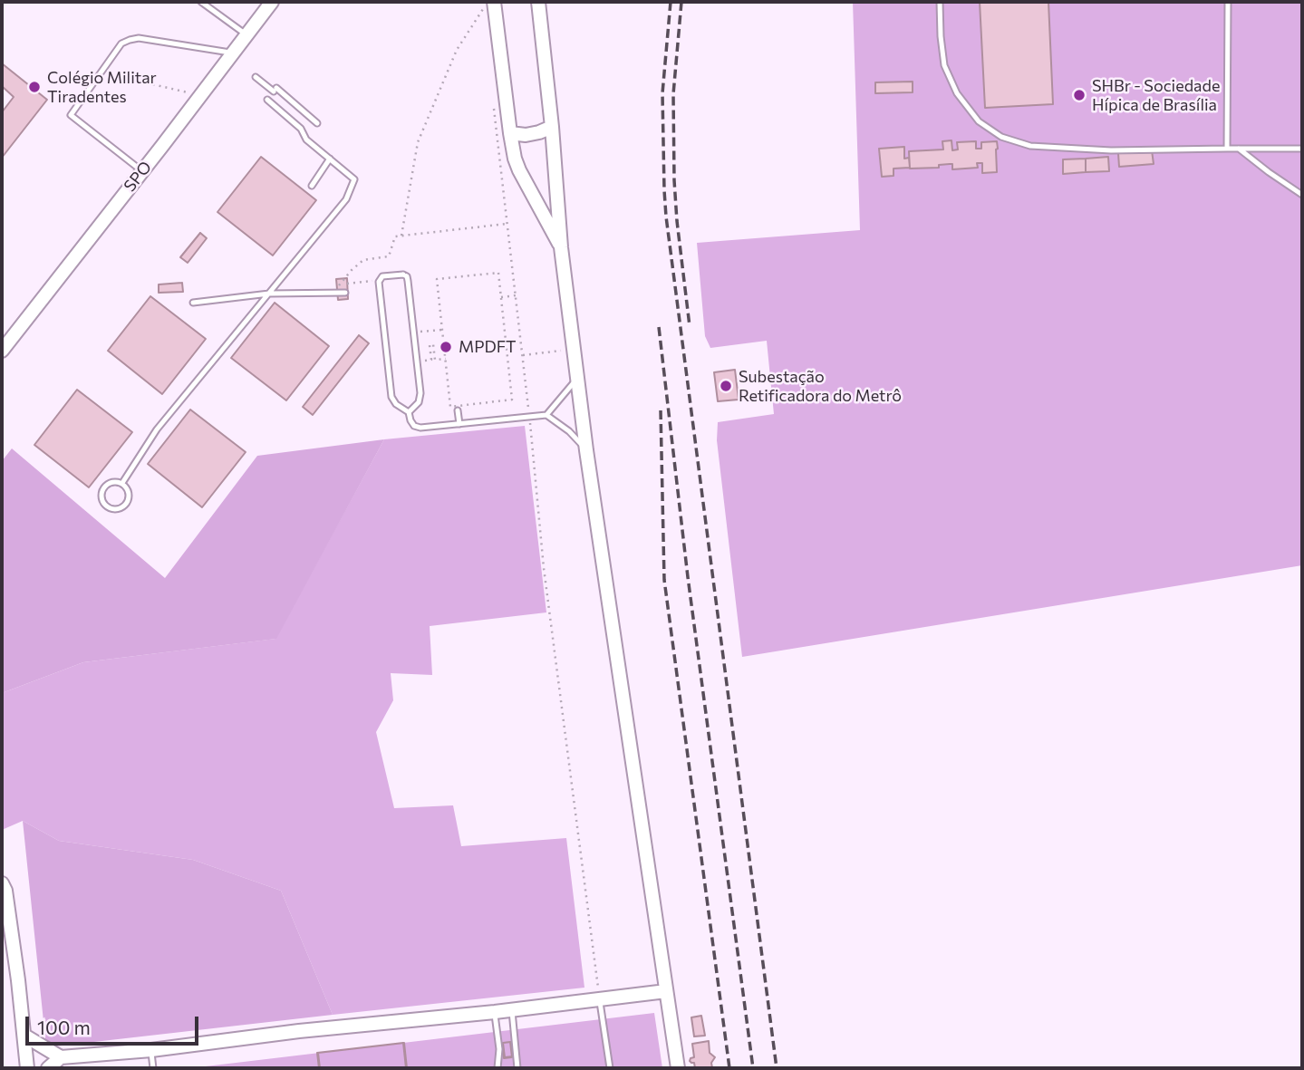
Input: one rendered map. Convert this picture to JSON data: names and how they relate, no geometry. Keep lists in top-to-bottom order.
{
  "streets": {
    "street": ["SPO"]
  },
  "places": [
    "Colégio Militar Tiradentes",
    "SHBr - Sociedade Hípica de Brasília",
    "MPDFT",
    "Subestação Retificadora do Metrô"
  ],
  "scale_bar": "100 m"
}
